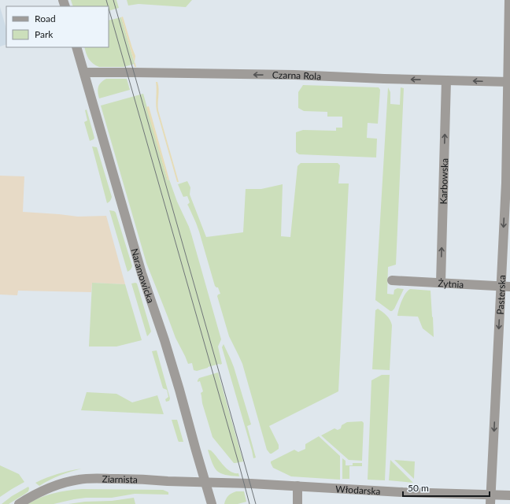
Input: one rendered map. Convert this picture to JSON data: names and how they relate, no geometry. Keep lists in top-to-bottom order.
{
  "streets": {
    "street": [
      "Czarna Rola",
      "Karbowska",
      "Naramowicka",
      "Żytnia",
      "Pasterska",
      "Ziarnista",
      "Włodarska"
    ]
  },
  "crossings": [
    ["Czarna Rola", "Karbowska"],
    ["Czarna Rola", "Naramowicka"],
    ["Czarna Rola", "Pasterska"],
    ["Karbowska", "Żytnia"],
    ["Naramowicka", "Ziarnista"],
    ["Naramowicka", "Włodarska"],
    ["Żytnia", "Pasterska"],
    ["Pasterska", "Włodarska"],
    ["Ziarnista", "Włodarska"]
  ],
  "one_way": ["Czarna Rola", "Karbowska", "Pasterska"],
  "legend": ["Road", "Park"],
  "scale_bar": "50 m"
}
